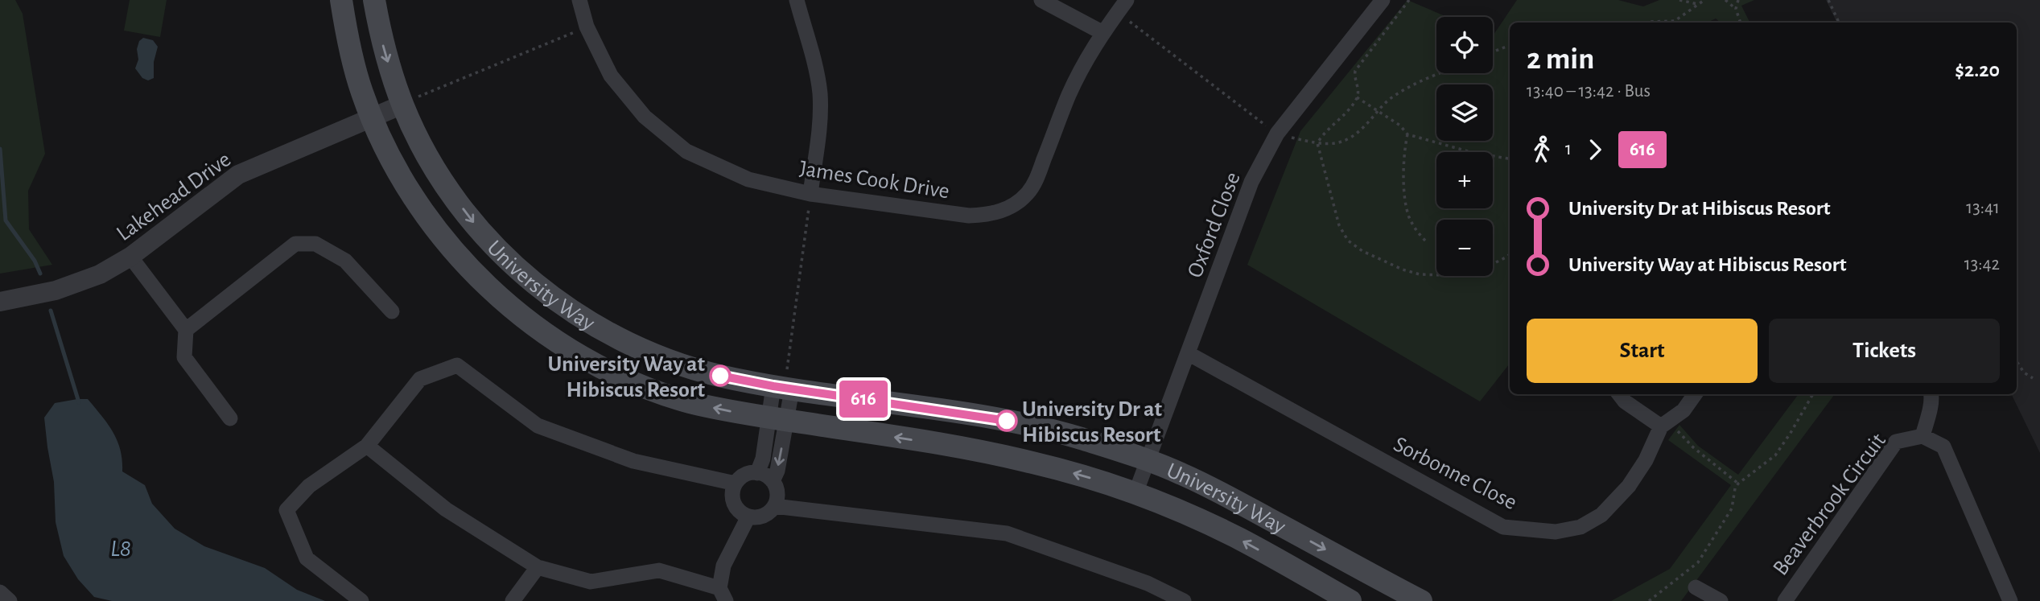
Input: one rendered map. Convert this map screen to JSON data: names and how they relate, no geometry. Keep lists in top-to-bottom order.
{
  "streets": {
    "main road": ["University Way"],
    "street": [
      "James Cook Drive",
      "Lakehead Drive",
      "Oxford Close",
      "Sorbonne Close",
      "Beaverbrook Circuit"
    ]
  },
  "crossings": [
    ["Lakehead Drive", "University Way"],
    ["Oxford Close", "University Way"],
    ["Oxford Close", "Sorbonne Close"]
  ],
  "water": ["L8"],
  "places": ["University Way at Hibiscus Resort", "University Dr at Hibiscus Resort"],
  "lines": ["bus line 616"],
  "page": {
    "on_map": "616",
    "map_buttons": ["+", "−"],
    "heading": ["2 min", "13:40 – 13:42 · Bus", "$2.20"],
    "legs": ["1", "616"],
    "list": [
      {
        "name": "University Dr at Hibiscus Resort",
        "value": "13:41"
      },
      {
        "name": "University Way at Hibiscus Resort",
        "value": "13:42"
      }
    ],
    "buttons": ["Start", "Tickets"]
  }
}
